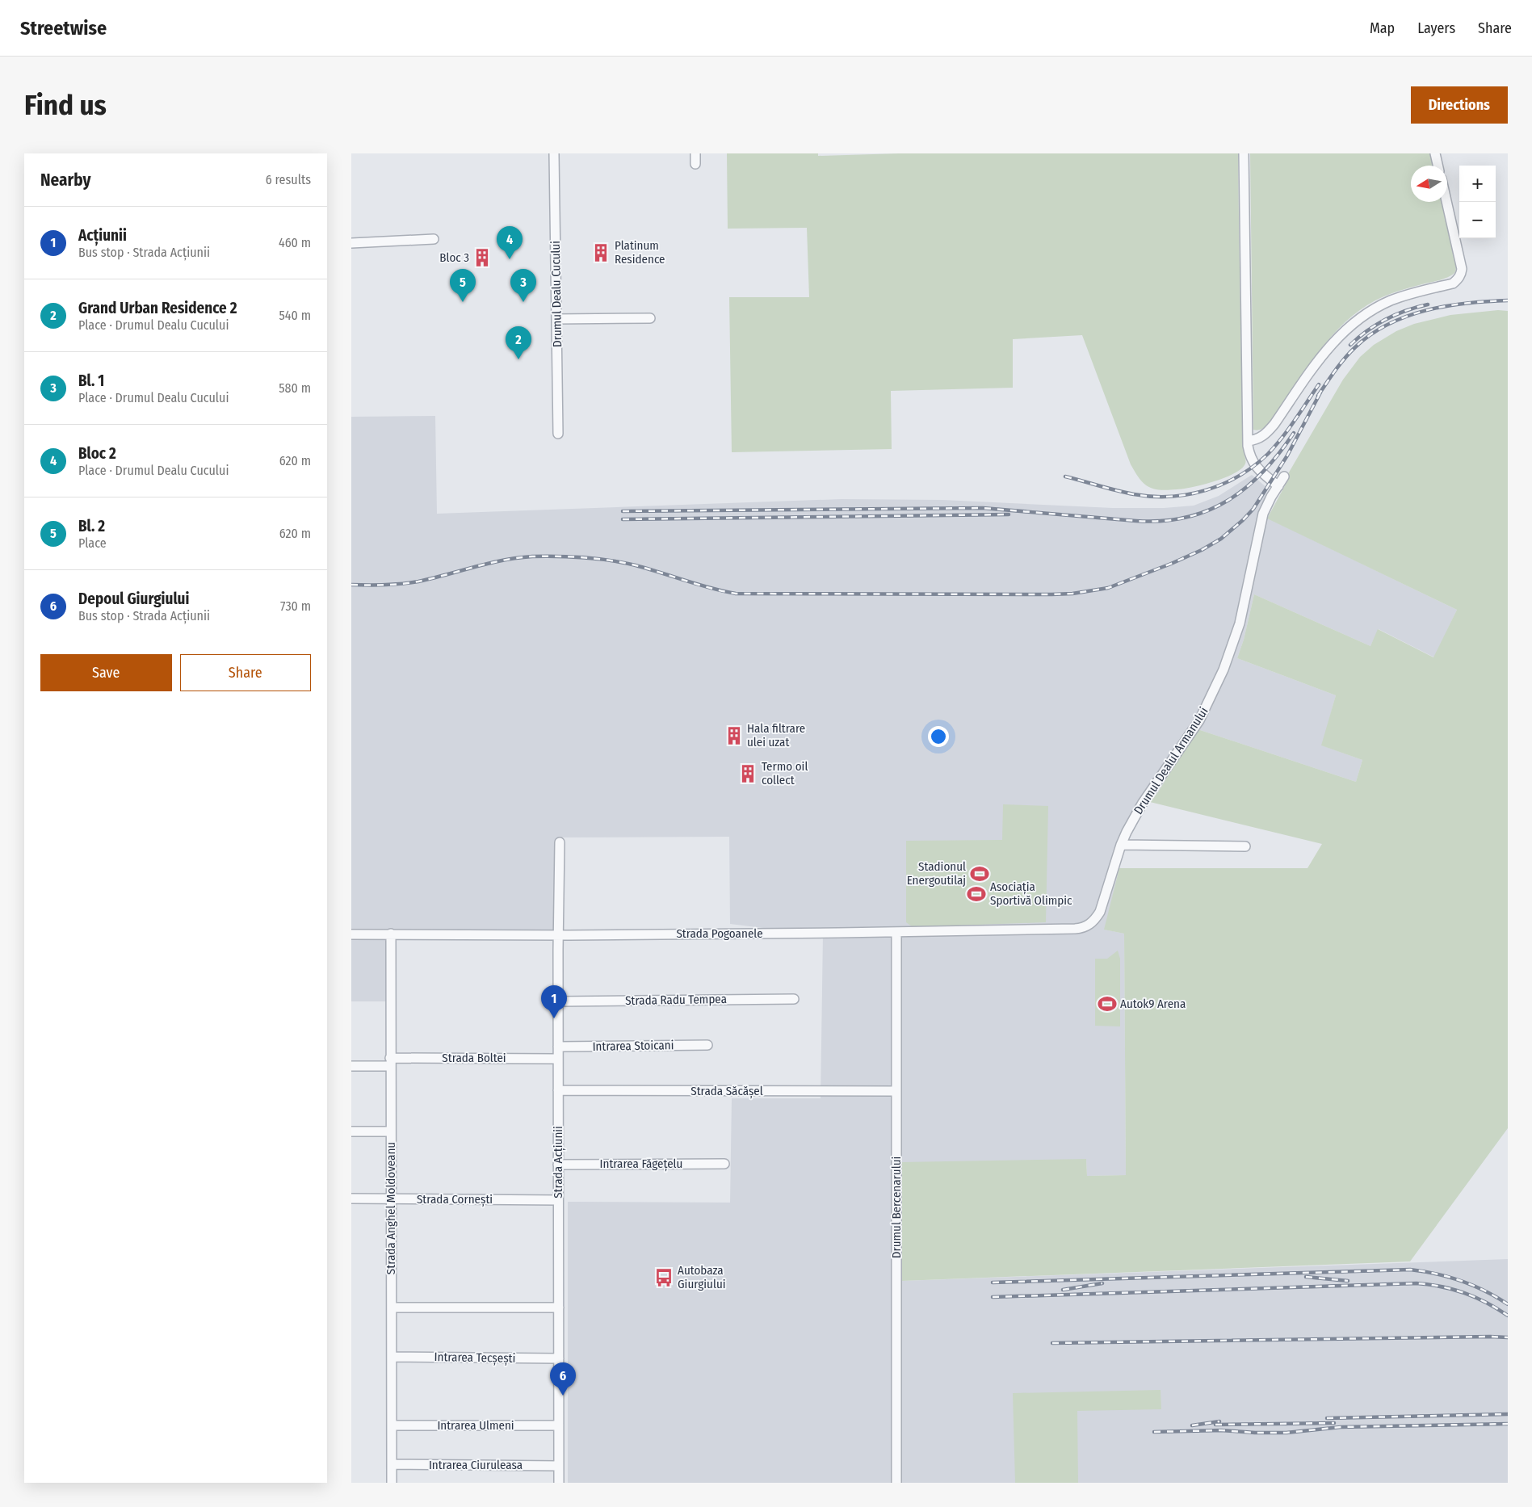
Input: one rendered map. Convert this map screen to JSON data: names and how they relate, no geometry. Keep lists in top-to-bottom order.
{
  "streets": {
    "street": [
      "Drumul Dealu Cucului",
      "Drumul Dealul Armanului",
      "Strada Pogoanele",
      "Strada Radu Tempea",
      "Intrarea Stoicani",
      "Strada Boltei",
      "Strada Săcășel",
      "Strada Acțiunii",
      "Intrarea Făgețelu",
      "Strada Cornești",
      "Drumul Bercenarului",
      "Strada Anghel Moldoveanu",
      "Intrarea Tecșești",
      "Intrarea Ulmeni",
      "Intrarea Ciuruleasa"
    ]
  },
  "crossings": [
    ["Drumul Dealul Armanului", "Strada Pogoanele"],
    ["Strada Pogoanele", "Strada Acțiunii"],
    ["Strada Pogoanele", "Drumul Bercenarului"],
    ["Strada Pogoanele", "Strada Anghel Moldoveanu"],
    ["Strada Radu Tempea", "Strada Acțiunii"],
    ["Intrarea Stoicani", "Strada Acțiunii"],
    ["Strada Boltei", "Strada Acțiunii"],
    ["Strada Boltei", "Strada Anghel Moldoveanu"],
    ["Strada Săcășel", "Strada Acțiunii"],
    ["Strada Săcășel", "Drumul Bercenarului"],
    ["Strada Acțiunii", "Intrarea Făgețelu"],
    ["Strada Acțiunii", "Strada Cornești"],
    ["Strada Acțiunii", "Intrarea Tecșești"],
    ["Strada Acțiunii", "Intrarea Ulmeni"],
    ["Strada Acțiunii", "Intrarea Ciuruleasa"],
    ["Strada Cornești", "Strada Anghel Moldoveanu"],
    ["Strada Anghel Moldoveanu", "Intrarea Tecșești"],
    ["Strada Anghel Moldoveanu", "Intrarea Ulmeni"],
    ["Strada Anghel Moldoveanu", "Intrarea Ciuruleasa"]
  ],
  "places": {
    "building": [
      "Platinum Residence",
      "Bloc 3",
      "Hala filtrare ulei uzat",
      "Termo oil collect"
    ],
    "sports": ["Stadionul Energoutilaj", "Asociația Sportivă Olimpic", "Autok9 Arena"],
    "bus stop": ["Autobaza Giurgiului"]
  },
  "north": "left",
  "page": {
    "header": "Streetwise",
    "nav": ["Map", "Layers", "Share"],
    "buttons": [
      "Directions",
      ["Save", "Share"]
    ],
    "title": "Find us",
    "heading": ["Nearby", "6 results"],
    "map_buttons": ["+", "−"],
    "list": [
      {
        "mark": "1",
        "name": "Acțiunii",
        "note": "Bus stop · Strada Acțiunii",
        "value": "460 m"
      },
      {
        "mark": "2",
        "name": "Grand Urban Residence 2",
        "note": "Place · Drumul Dealu Cucului",
        "value": "540 m"
      },
      {
        "mark": "3",
        "name": "Bl. 1",
        "note": "Place · Drumul Dealu Cucului",
        "value": "580 m"
      },
      {
        "mark": "4",
        "name": "Bloc 2",
        "note": "Place · Drumul Dealu Cucului",
        "value": "620 m"
      },
      {
        "mark": "5",
        "name": "Bl. 2",
        "note": "Place",
        "value": "620 m"
      },
      {
        "mark": "6",
        "name": "Depoul Giurgiului",
        "note": "Bus stop · Strada Acțiunii",
        "value": "730 m"
      }
    ],
    "pins": [
      "4",
      "3",
      "5",
      "2",
      "1",
      "6"
    ]
  }
}
